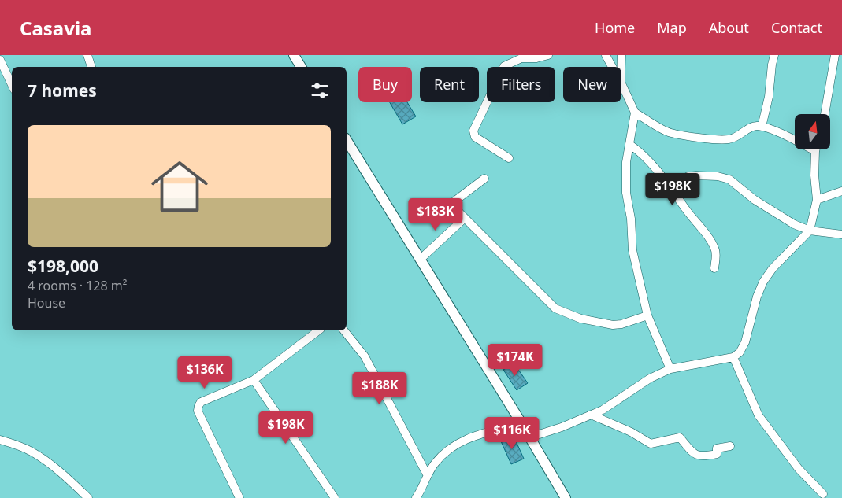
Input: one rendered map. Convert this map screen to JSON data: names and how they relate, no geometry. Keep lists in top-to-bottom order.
{
  "north": "top",
  "page": {
    "header": "Casavia",
    "nav": [
      "Home",
      "Map",
      "About",
      "Contact"
    ],
    "chip": [
      "Buy",
      "Rent",
      "Filters",
      "New"
    ],
    "heading": "7 homes",
    "list": [
      {
        "name": "$198,000",
        "note": "4 rooms · 128 m² · House"
      }
    ],
    "price": [
      "$198K",
      "$183K",
      "$174K",
      "$136K",
      "$188K",
      "$198K",
      "$116K"
    ]
  }
}
